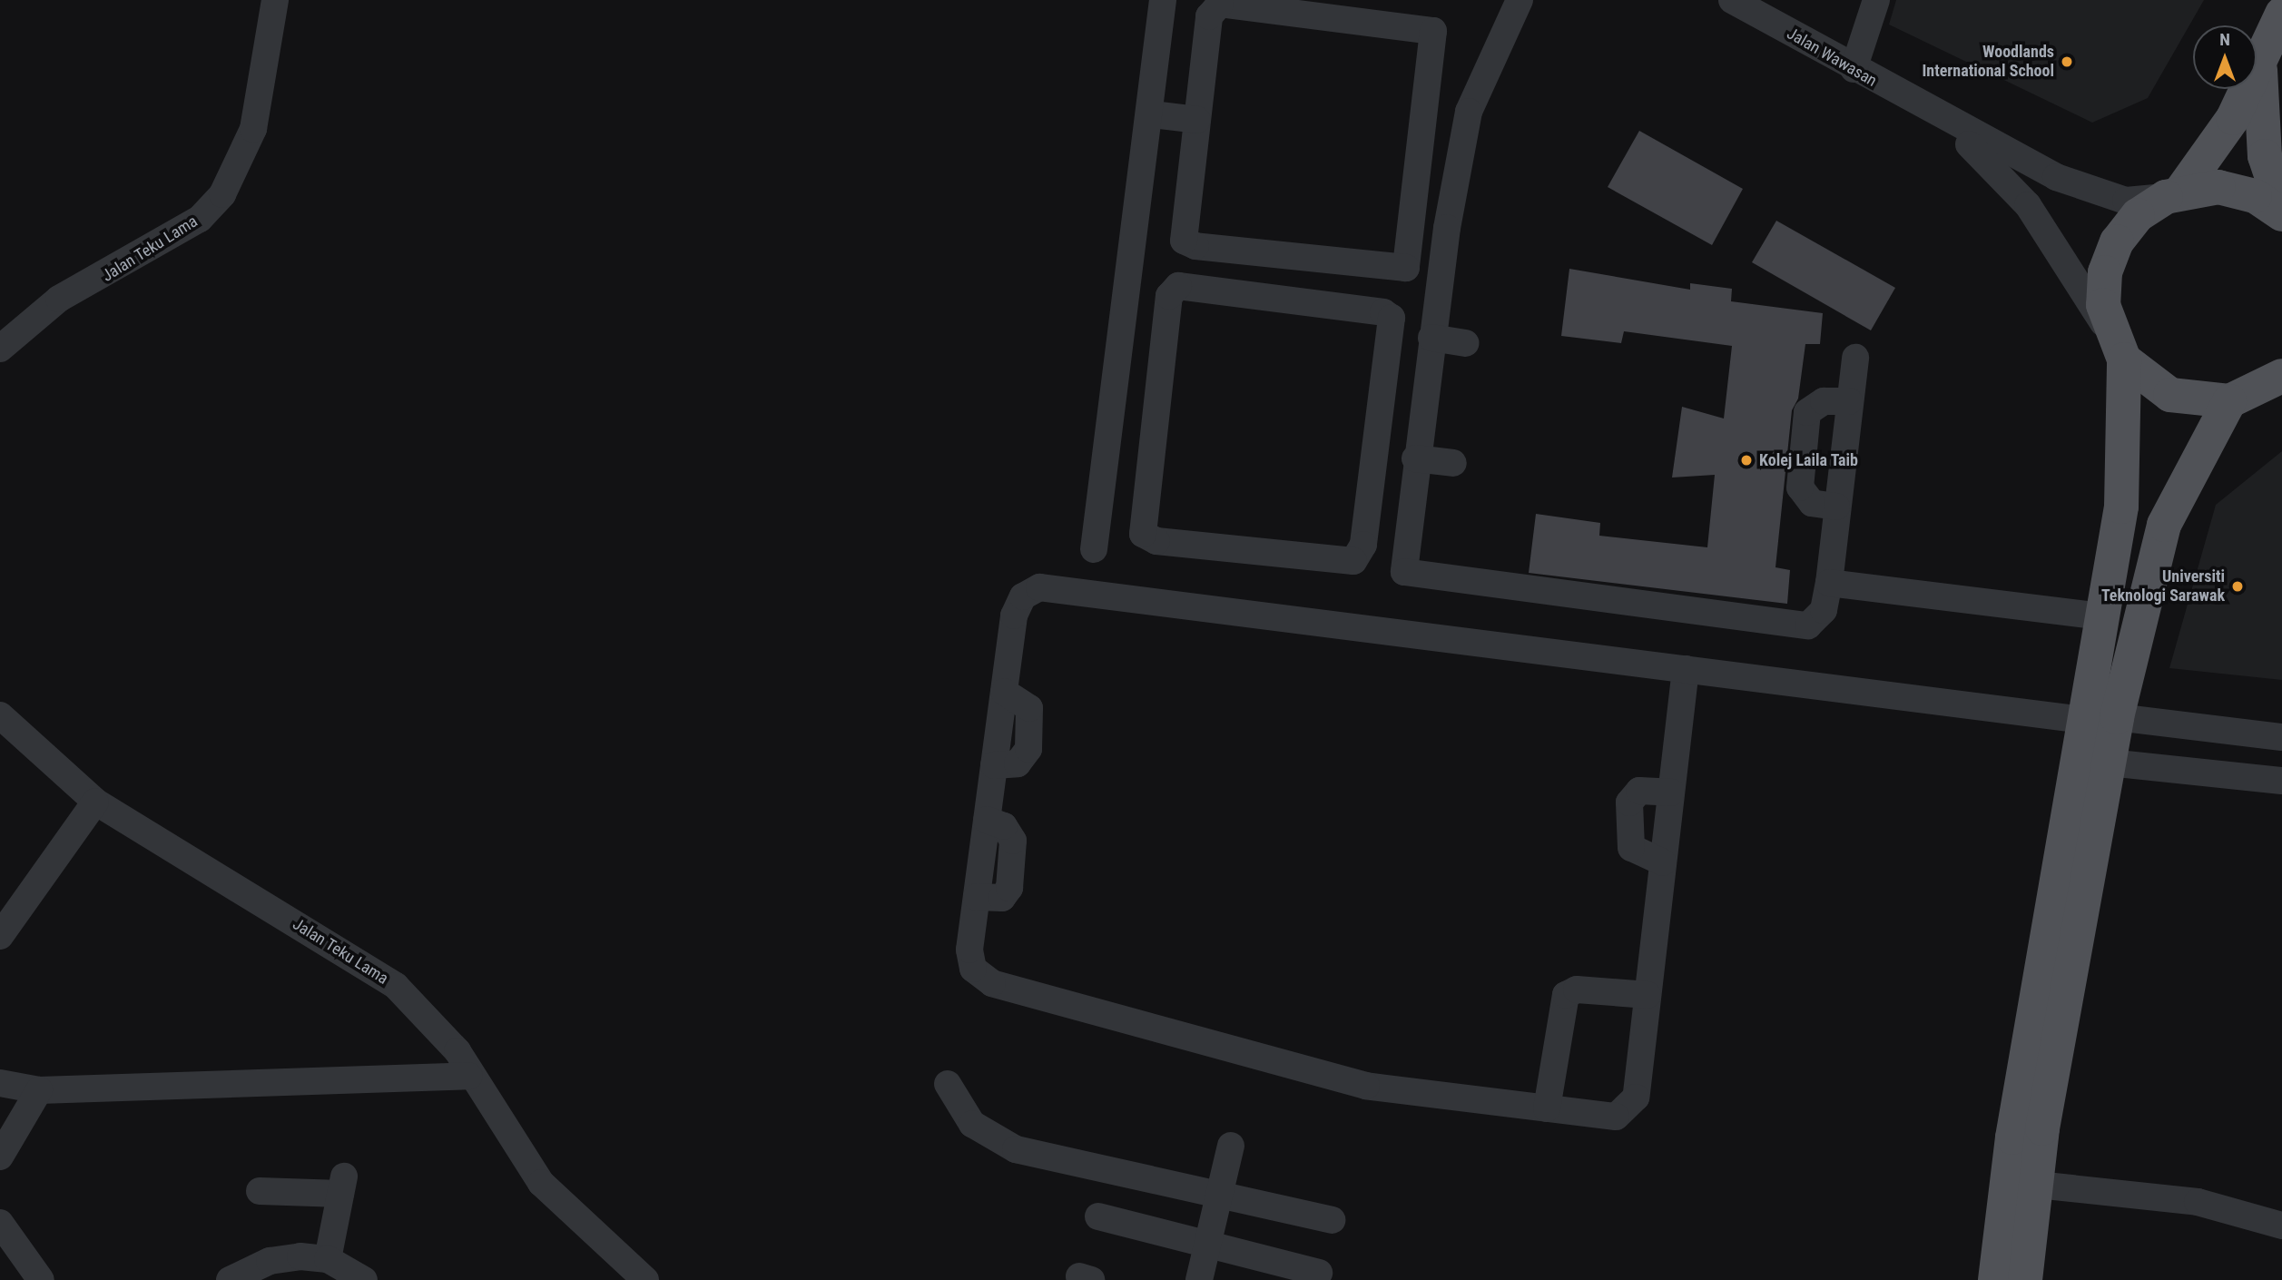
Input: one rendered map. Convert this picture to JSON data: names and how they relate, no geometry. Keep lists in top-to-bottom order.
{
  "streets": {
    "street": ["Jalan Wawasan", "Jalan Teku Lama"]
  },
  "places": ["Woodlands International School", "Kolej Laila Taib", "Universiti Teknologi Sarawak"],
  "north": "top"
}
